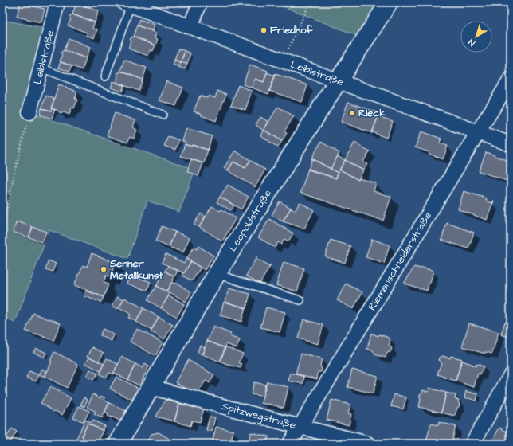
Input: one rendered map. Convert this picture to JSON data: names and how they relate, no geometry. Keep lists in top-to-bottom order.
{
  "streets": {
    "street": [
      "Leiblstraße",
      "Leopoldstraße",
      "Riemenschneiderstraße",
      "Spitzwegstraße"
    ]
  },
  "crossings": [
    ["Leiblstraße", "Leopoldstraße"],
    ["Leiblstraße", "Riemenschneiderstraße"],
    ["Leopoldstraße", "Spitzwegstraße"],
    ["Riemenschneiderstraße", "Spitzwegstraße"]
  ],
  "places": ["Friedhof", "Rieck", "Senner Metallkunst"],
  "north": "bottom left"
}
